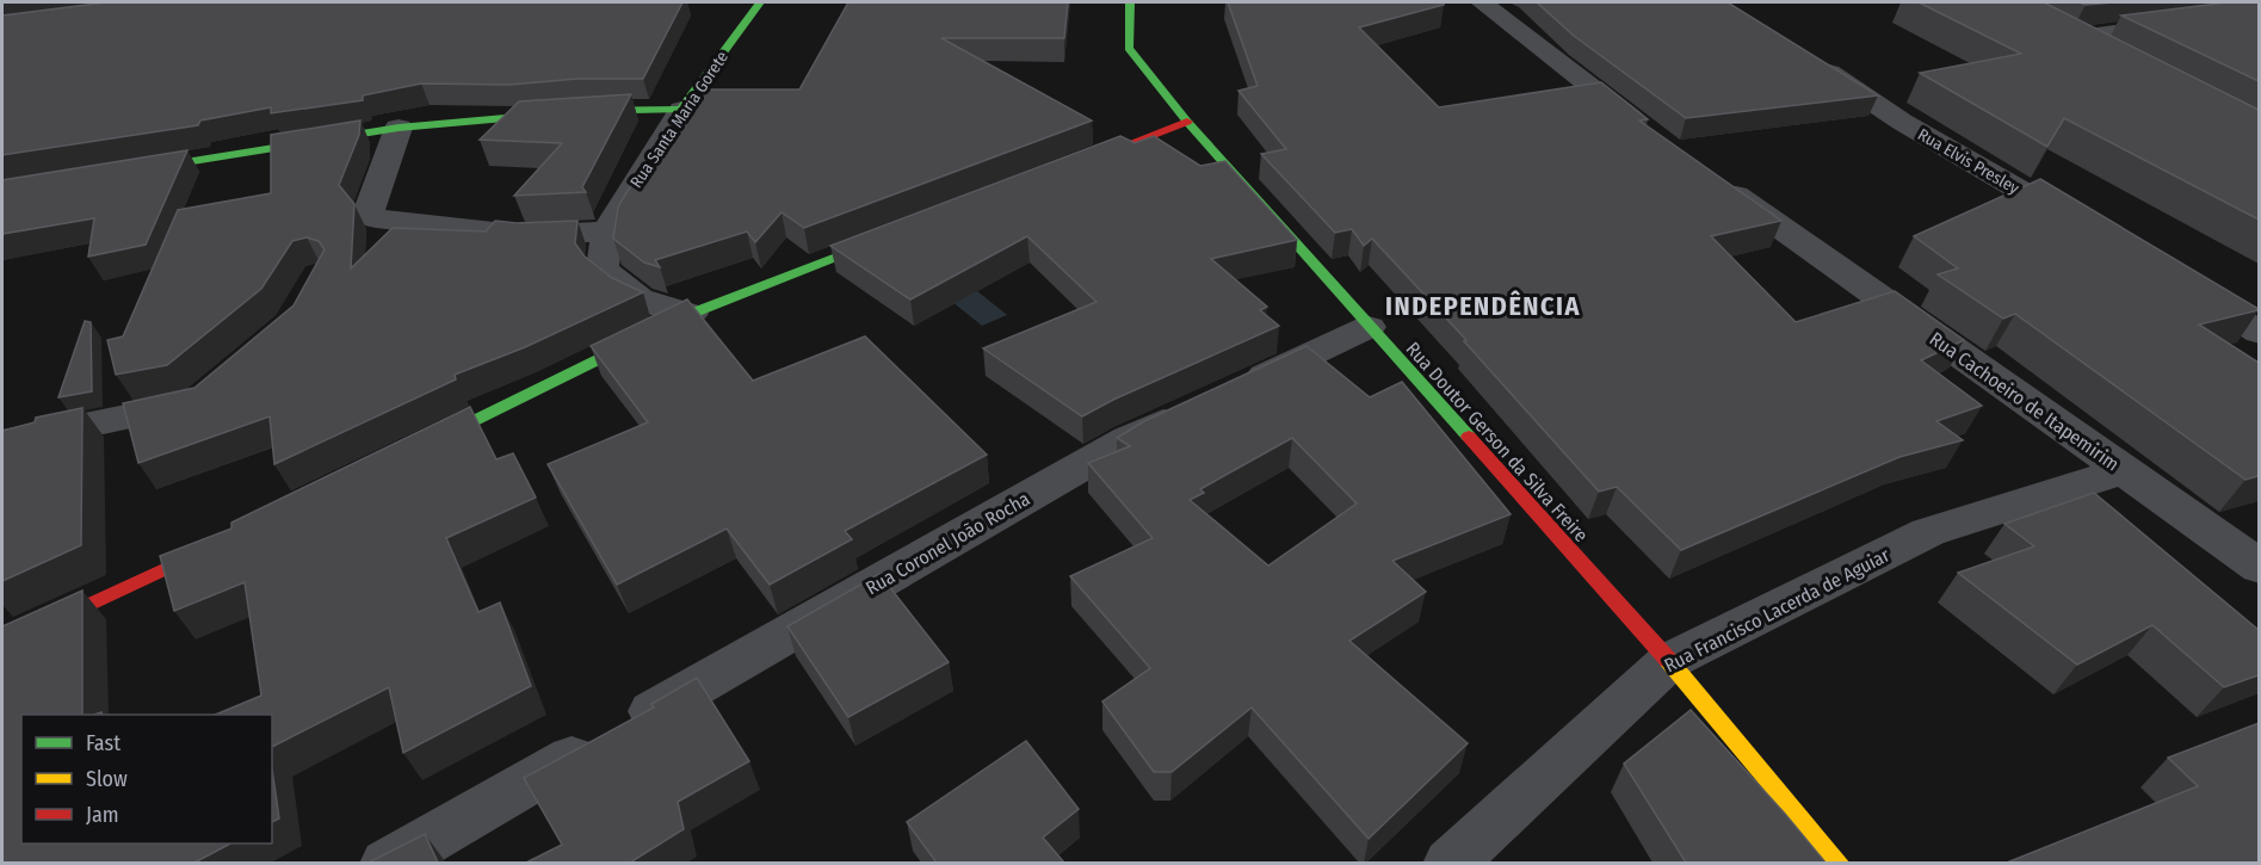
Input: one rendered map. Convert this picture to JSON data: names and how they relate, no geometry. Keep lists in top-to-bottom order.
{
  "streets": {
    "street": [
      "Rua Santa Maria Gorete",
      "Rua Elvis Presley",
      "Rua Cachoeiro de Itapemirim",
      "Rua Doutor Gerson da Silva Freire",
      "Rua Coronel João Rocha",
      "Rua Francisco Lacerda de Aguiar"
    ]
  },
  "crossings": [
    ["Rua Cachoeiro de Itapemirim", "Rua Francisco Lacerda de Aguiar"],
    ["Rua Doutor Gerson da Silva Freire", "Rua Coronel João Rocha"],
    ["Rua Doutor Gerson da Silva Freire", "Rua Francisco Lacerda de Aguiar"]
  ],
  "districts": ["INDEPENDÊNCIA"],
  "legend": ["Fast", "Slow", "Jam"]
}
